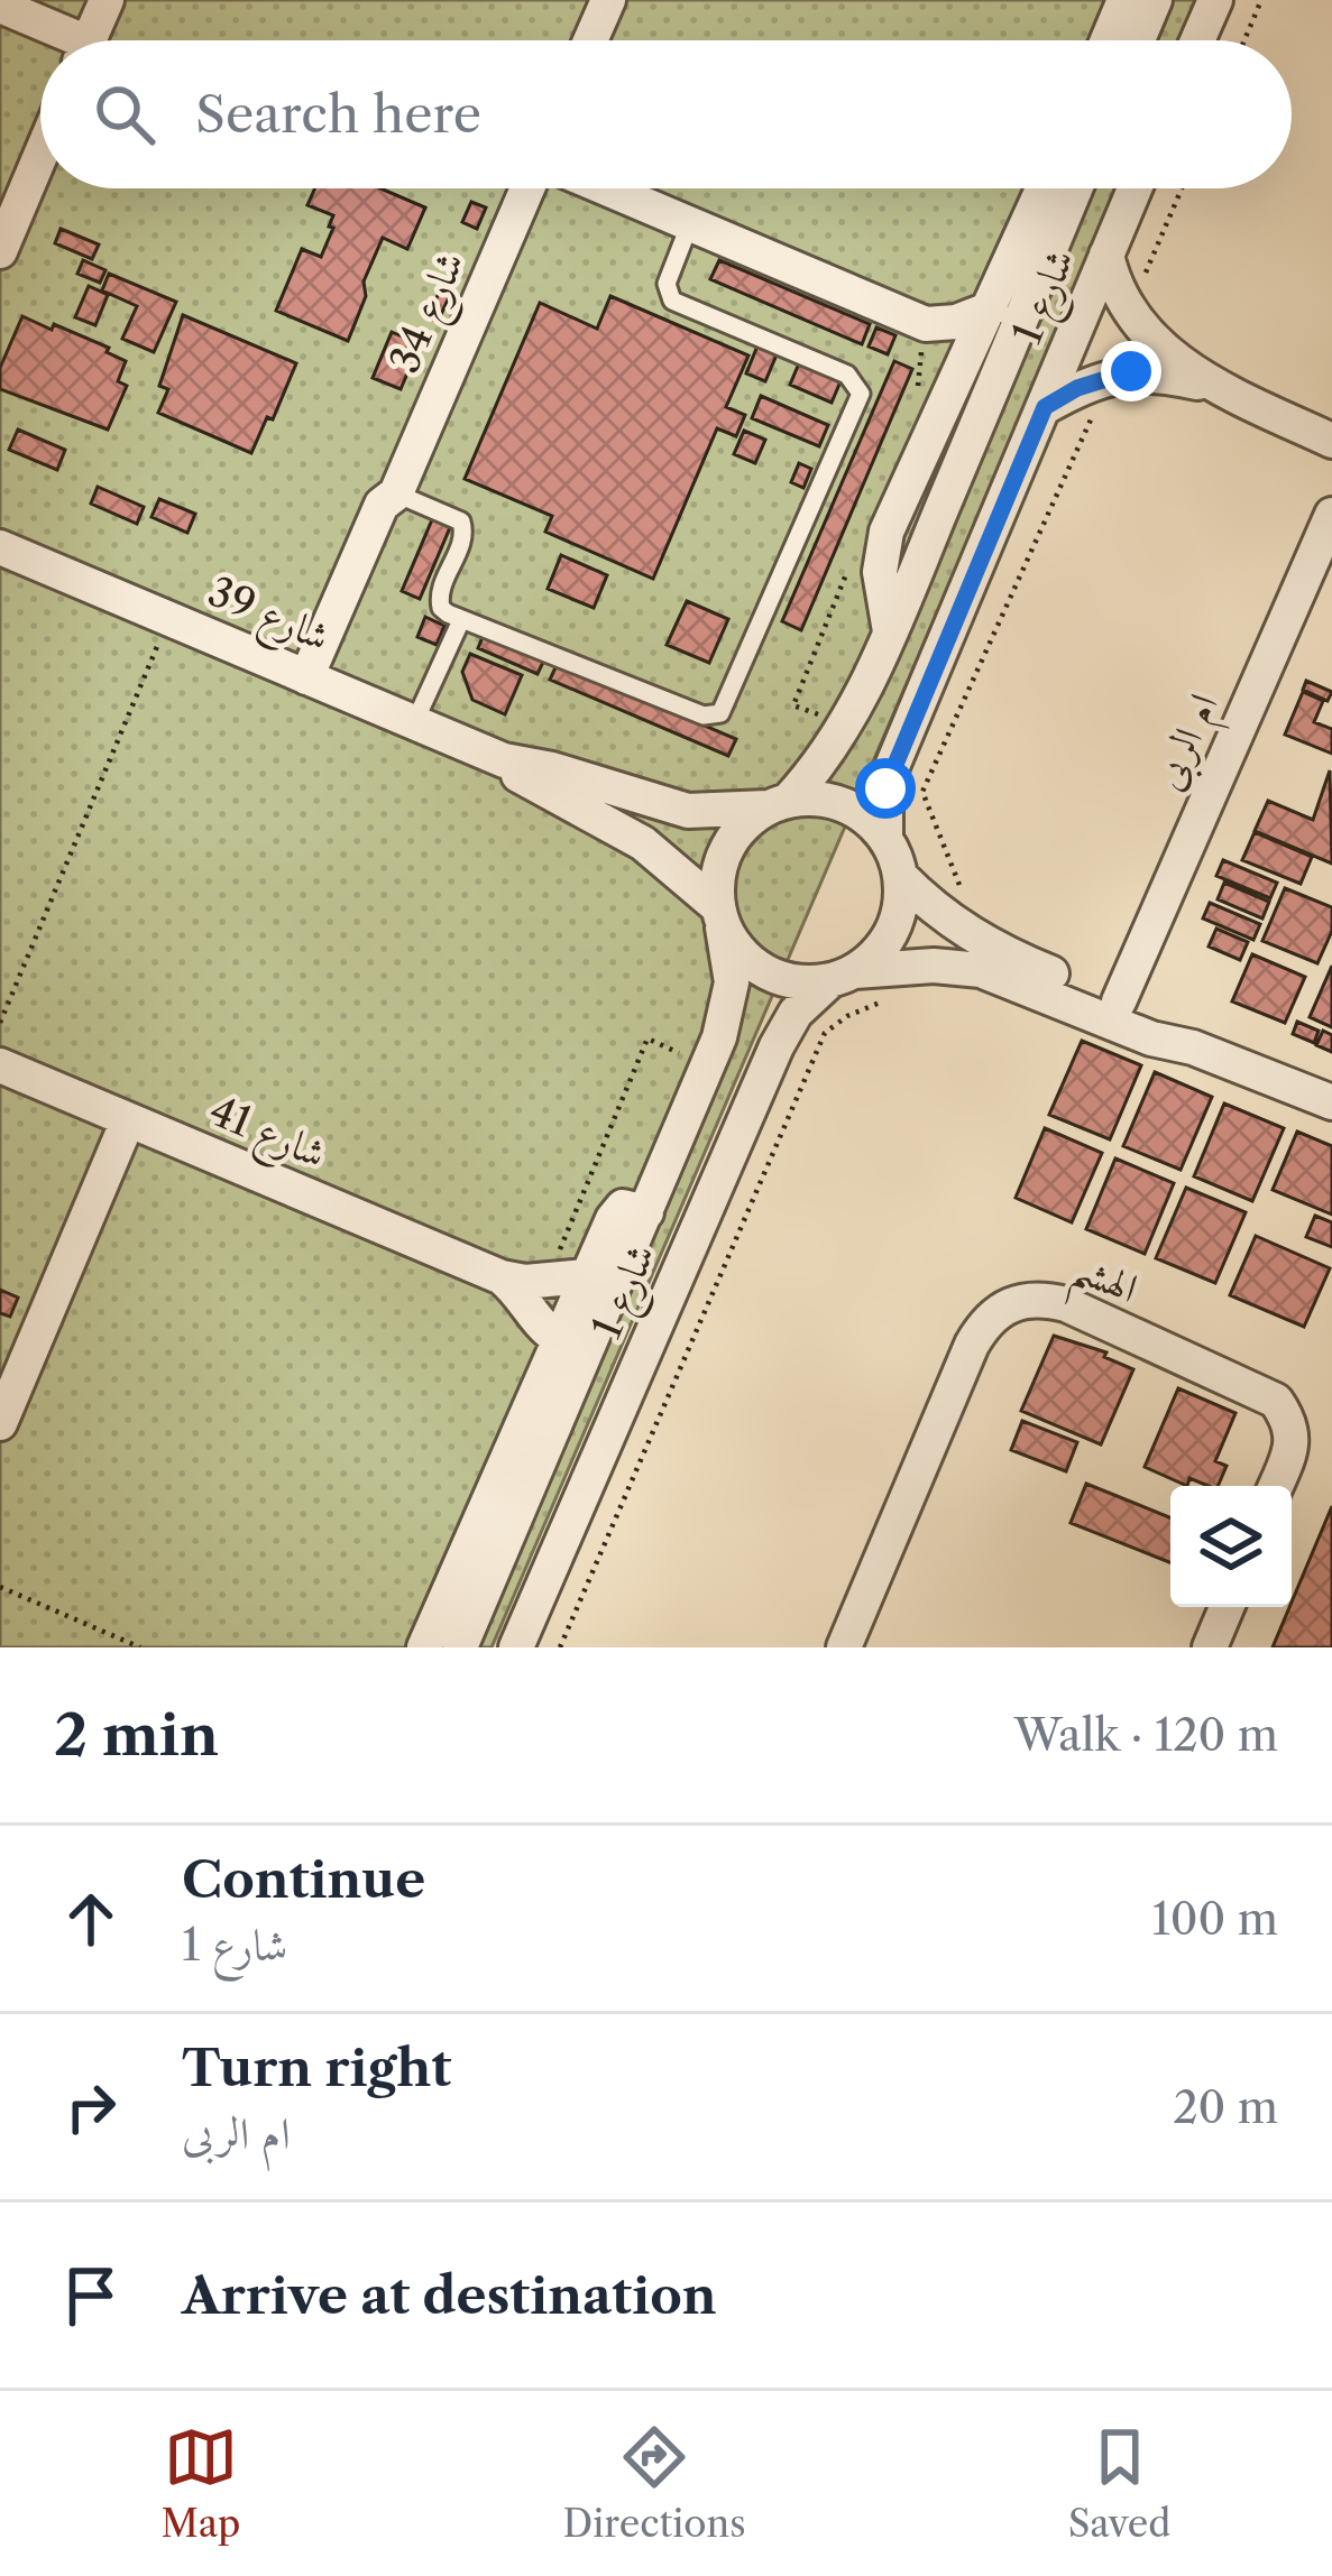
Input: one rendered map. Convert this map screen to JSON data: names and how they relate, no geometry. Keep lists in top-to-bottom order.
{
  "streets": {
    "street": [
      "شارع 1",
      "شارع 34",
      "شارع 39",
      "ام الربى",
      "شارع 41",
      "الهشم"
    ]
  },
  "crossings": [
    ["شارع 1", "شارع 39"],
    ["شارع 1", "شارع 41"],
    ["شارع 34", "شارع 39"]
  ],
  "page": {
    "search": "Search here",
    "heading": ["2 min", "Walk · 120 m"],
    "list": [
      ["Continue", "شارع 1", "100 m"],
      ["Turn right", "ام الربى", "20 m"],
      "Arrive at destination"
    ],
    "nav": ["Map", "Directions", "Saved"]
  }
}
